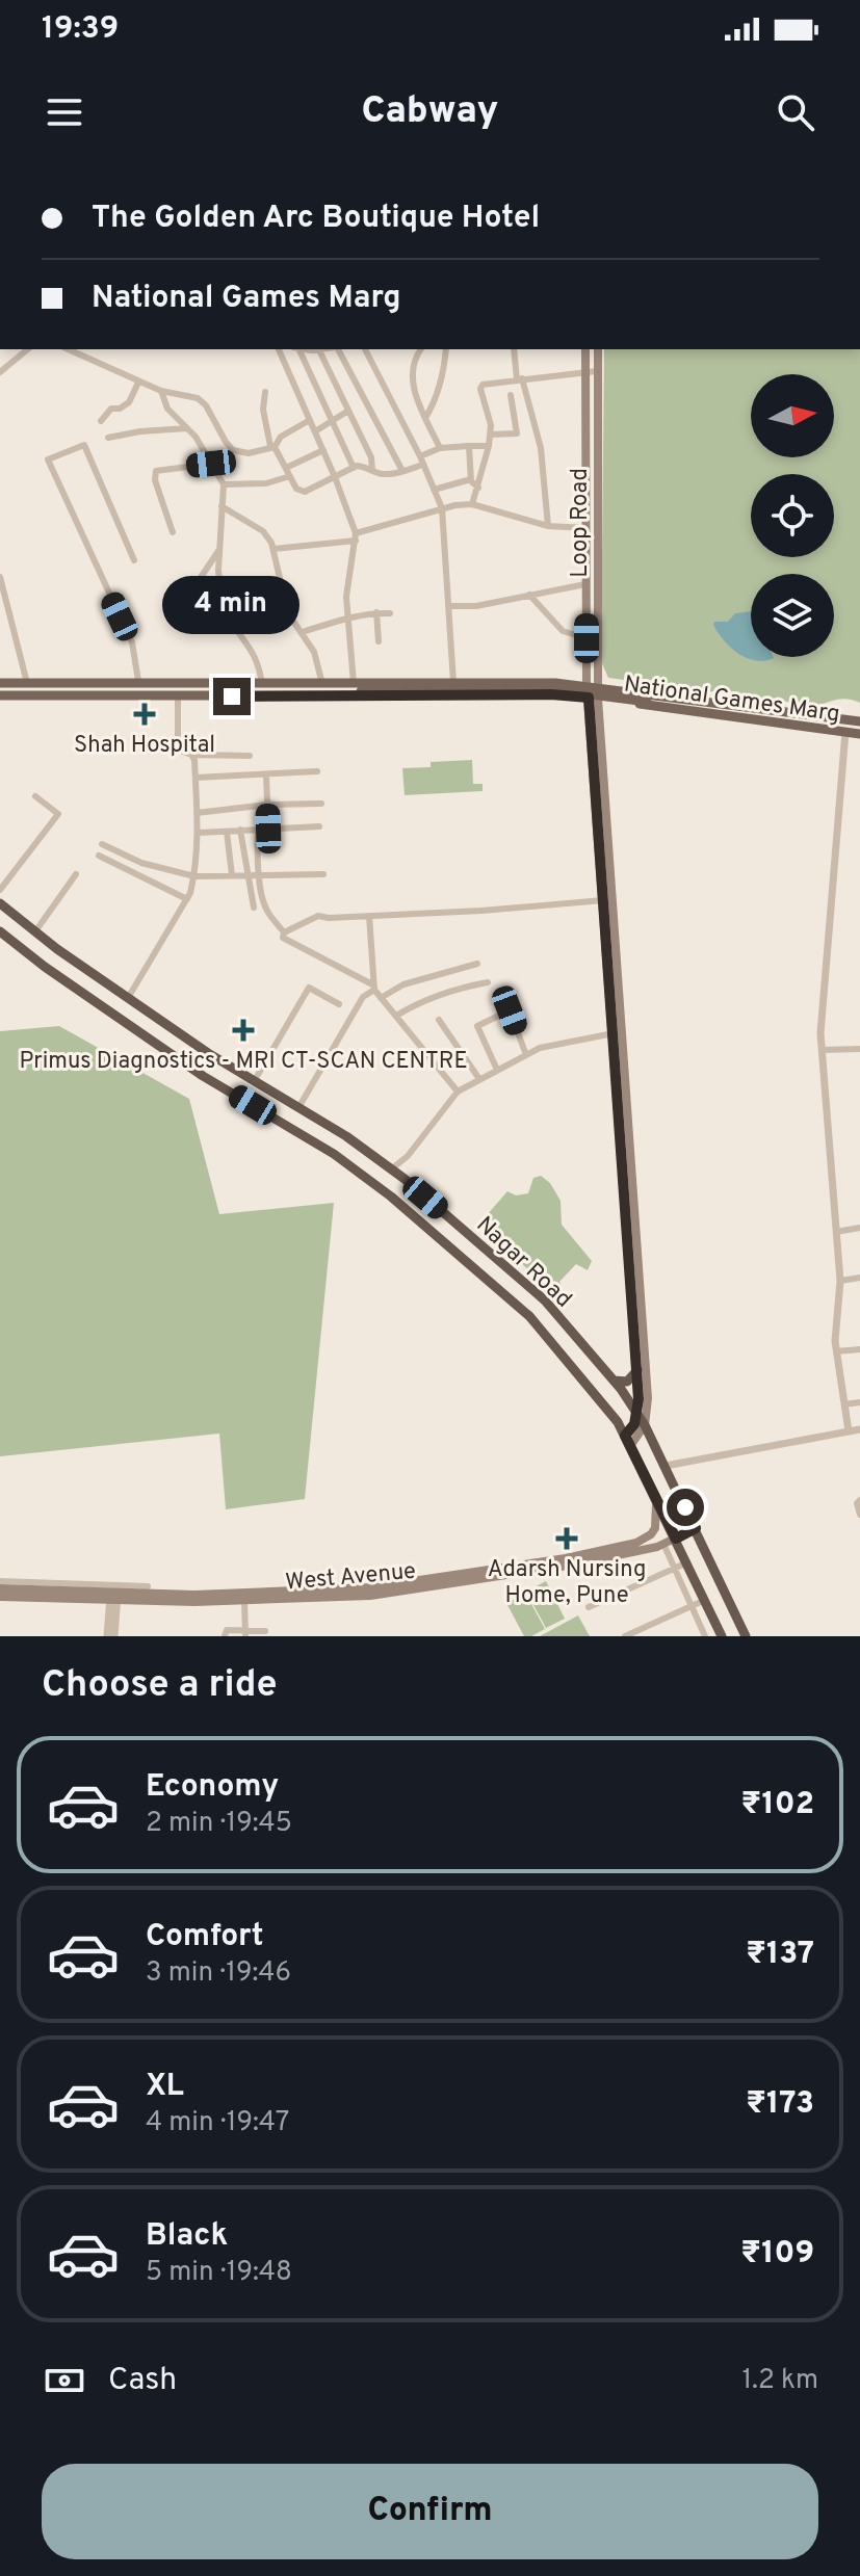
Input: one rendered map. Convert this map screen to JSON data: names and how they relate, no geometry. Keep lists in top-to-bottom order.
{
  "streets": {
    "highway": ["Nagar Road"],
    "main road": ["Loop Road", "National Games Marg", "West Avenue"]
  },
  "crossings": [
    ["Loop Road", "National Games Marg"],
    ["Nagar Road", "West Avenue"]
  ],
  "places": {
    "health": ["Shah Hospital", "Primus Diagnostics - MRI CT-SCAN CENTRE", "Adarsh Nursing Home, Pune"]
  },
  "north": "right",
  "page": {
    "status": "19:39",
    "header": "Cabway",
    "banner": ["The Golden Arc Boutique Hotel", "National Games Marg"],
    "bubble": "4 min",
    "heading": "Choose a ride",
    "list": [
      {
        "name": "Economy",
        "note": "2 min · 19:45",
        "value": "₹102"
      },
      {
        "name": "Comfort",
        "note": "3 min · 19:46",
        "value": "₹137"
      },
      {
        "name": "XL",
        "note": "4 min · 19:47",
        "value": "₹173"
      },
      {
        "name": "Black",
        "note": "5 min · 19:48",
        "value": "₹109"
      }
    ],
    "pay": ["Cash", "1.2 km"],
    "buttons": "Confirm"
  }
}
